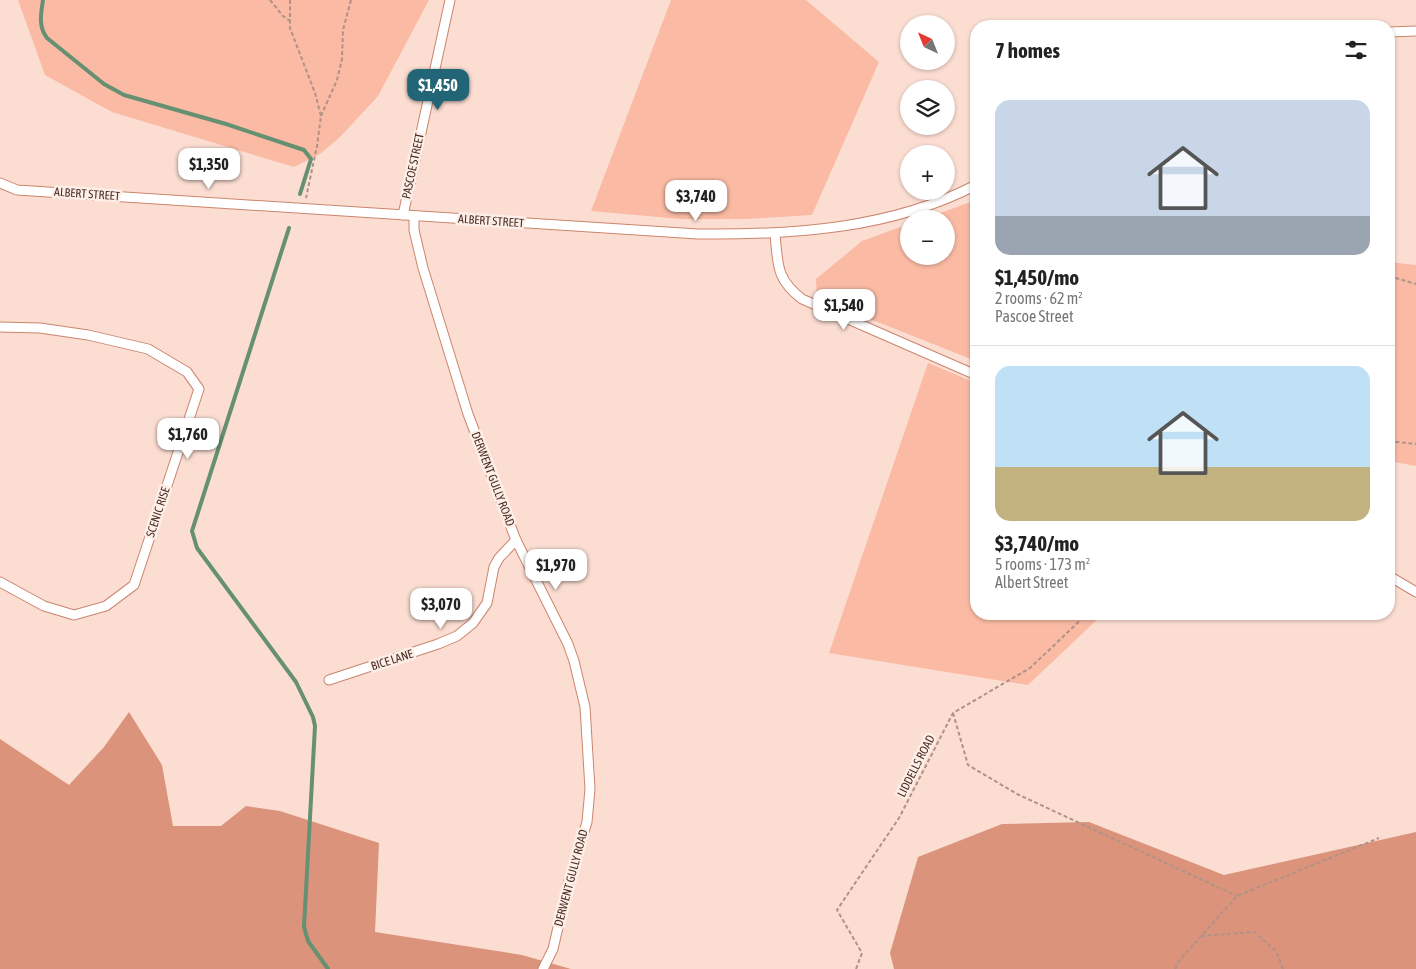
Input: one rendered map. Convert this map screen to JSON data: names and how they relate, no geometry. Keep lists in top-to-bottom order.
{
  "streets": {
    "street": [
      "PASCOE STREET",
      "ALBERT STREET",
      "DERWENT GULLY ROAD",
      "SCENIC RISE",
      "BICE LANE"
    ],
    "path": ["LIDDELLS ROAD"]
  },
  "crossings": [
    ["PASCOE STREET", "ALBERT STREET"],
    ["ALBERT STREET", "DERWENT GULLY ROAD"],
    ["DERWENT GULLY ROAD", "BICE LANE"]
  ],
  "north": "top left",
  "page": {
    "map_buttons": ["+", "−"],
    "heading": "7 homes",
    "price": [
      "$1,450",
      "$1,350",
      "$3,740",
      "$1,540",
      "$1,760",
      "$1,970",
      "$3,070"
    ],
    "list": [
      {
        "name": "$1,450/mo",
        "note": "2 rooms · 62 m² · Pascoe Street"
      },
      {
        "name": "$3,740/mo",
        "note": "5 rooms · 173 m² · Albert Street"
      }
    ]
  }
}
